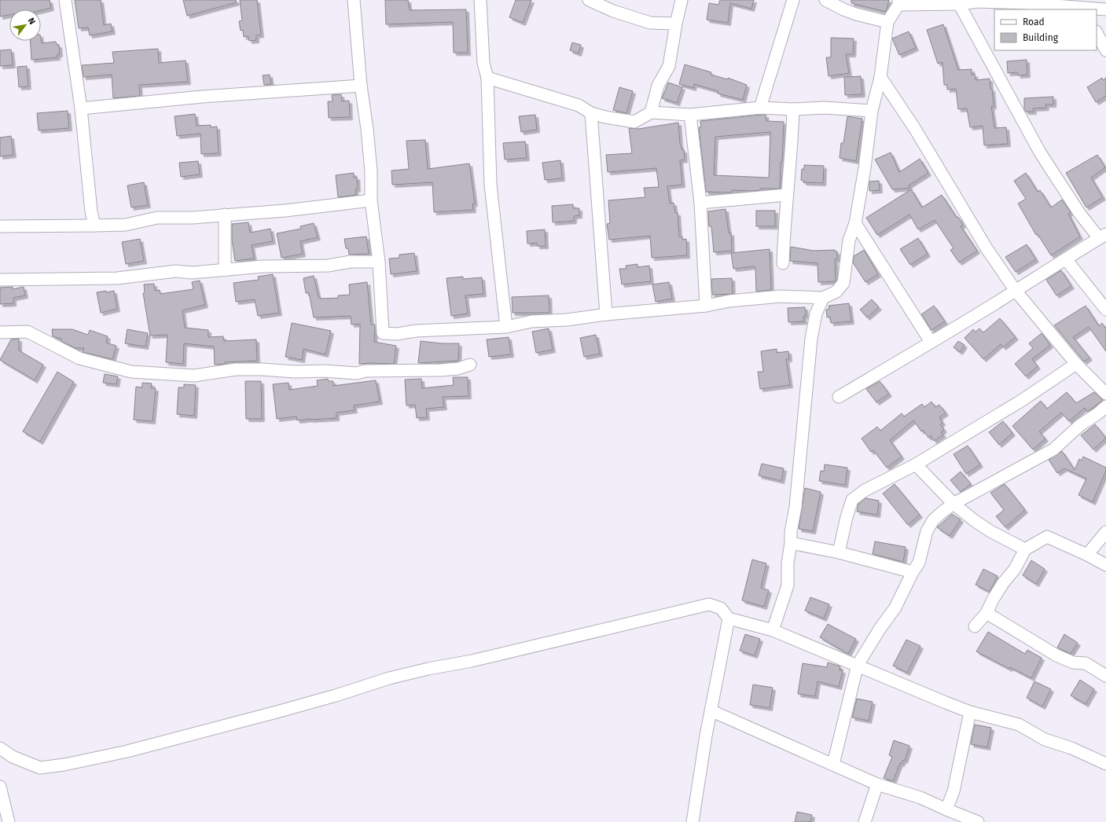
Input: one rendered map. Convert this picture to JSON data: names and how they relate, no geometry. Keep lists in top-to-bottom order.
{
  "legend": ["Road", "Building"],
  "north": "top right"
}
